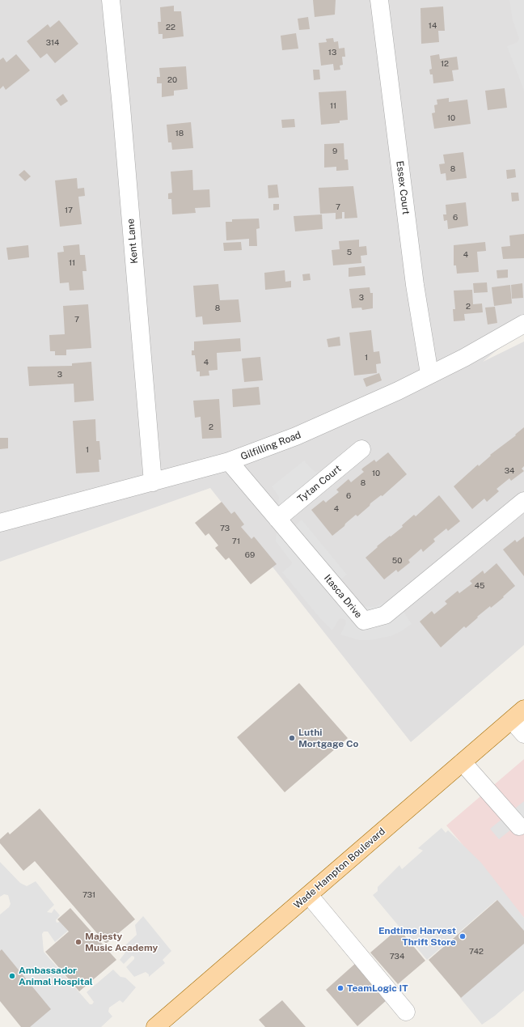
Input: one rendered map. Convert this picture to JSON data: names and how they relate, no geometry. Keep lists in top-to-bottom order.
{
  "streets": {
    "main road": ["Wade Hampton Boulevard"],
    "street": [
      "Essex Court",
      "Kent Lane",
      "Gilfilling Road",
      "Tytan Court",
      "Itasca Drive"
    ]
  },
  "crossings": [
    ["Essex Court", "Gilfilling Road"],
    ["Kent Lane", "Gilfilling Road"],
    ["Gilfilling Road", "Itasca Drive"],
    ["Tytan Court", "Itasca Drive"]
  ],
  "places": [
    "Luthi Mortgage Co",
    "Endtime Harvest Thrift Store",
    "Majesty Music Academy",
    "Ambassador Animal Hospital",
    "TeamLogic IT"
  ],
  "house_numbers": [
    "14",
    "22",
    "314",
    "13",
    "12",
    "20",
    "11",
    "10",
    "18",
    "9",
    "8",
    "7",
    "17",
    "6",
    "5",
    "4",
    "11",
    "3",
    "2",
    "8",
    "7",
    "1",
    "4",
    "3",
    "2",
    "1",
    "34",
    "10",
    "8",
    "6",
    "4",
    "73",
    "71",
    "69",
    "50",
    "45",
    "731",
    "742",
    "734"
  ]
}
